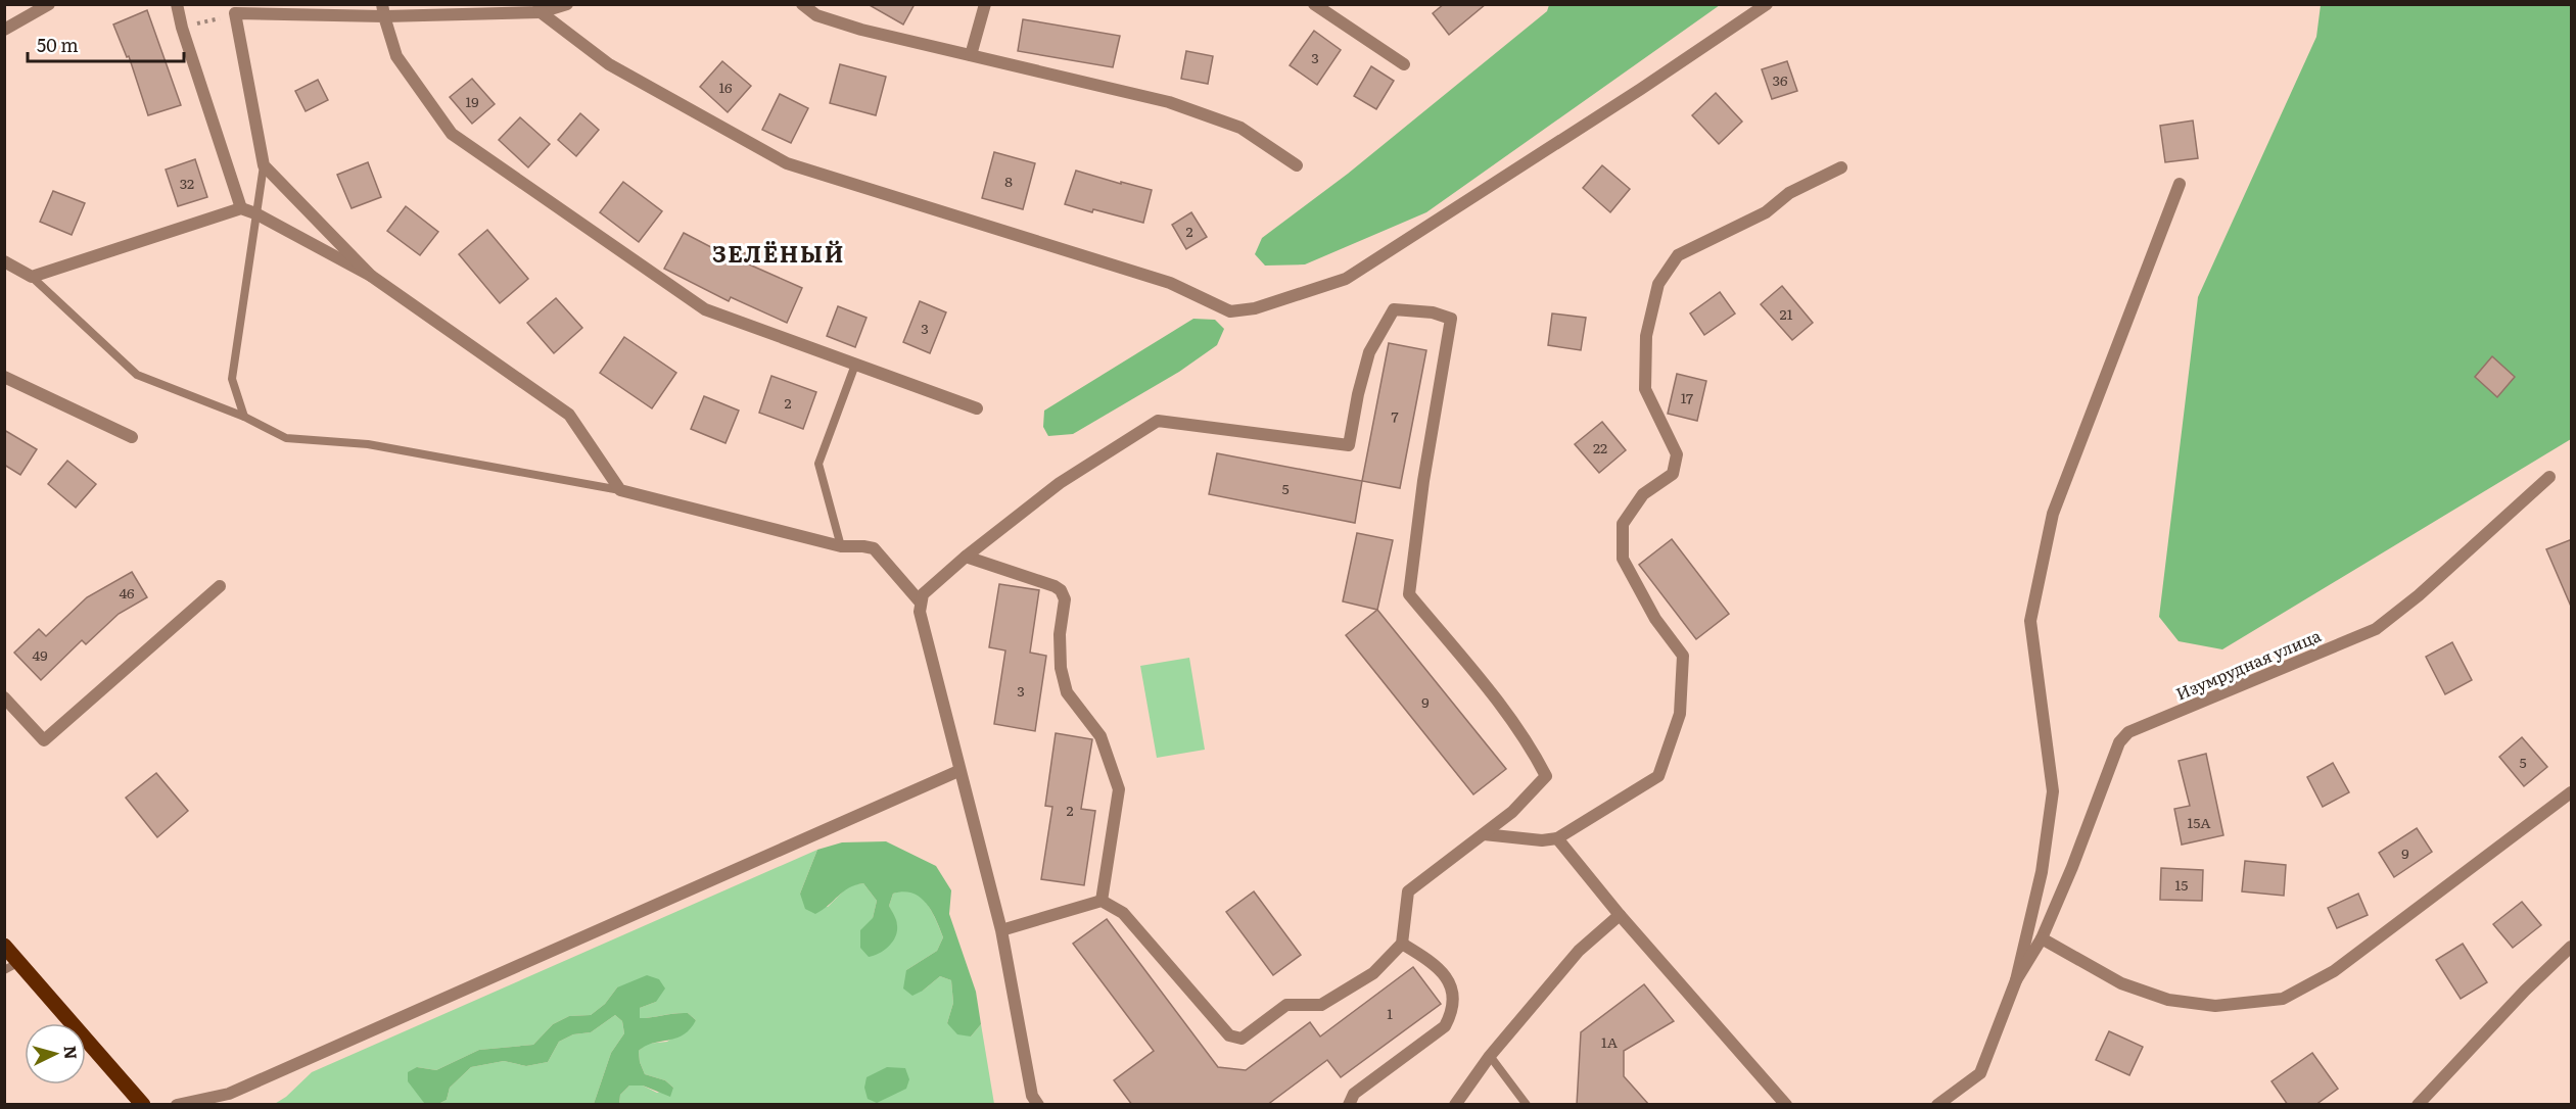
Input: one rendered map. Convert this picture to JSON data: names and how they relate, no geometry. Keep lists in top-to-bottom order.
{
  "streets": {
    "street": ["Изумрудная улица"]
  },
  "districts": ["ЗЕЛЁНЫЙ"],
  "house_numbers": [
    "3",
    "36",
    "16",
    "19",
    "8",
    "32",
    "2",
    "21",
    "3",
    "17",
    "2",
    "7",
    "22",
    "5",
    "46",
    "49",
    "3",
    "9",
    "5",
    "2",
    "15А",
    "9",
    "15",
    "1",
    "1А"
  ],
  "scale_bar": "50 m",
  "north": "right"
}
